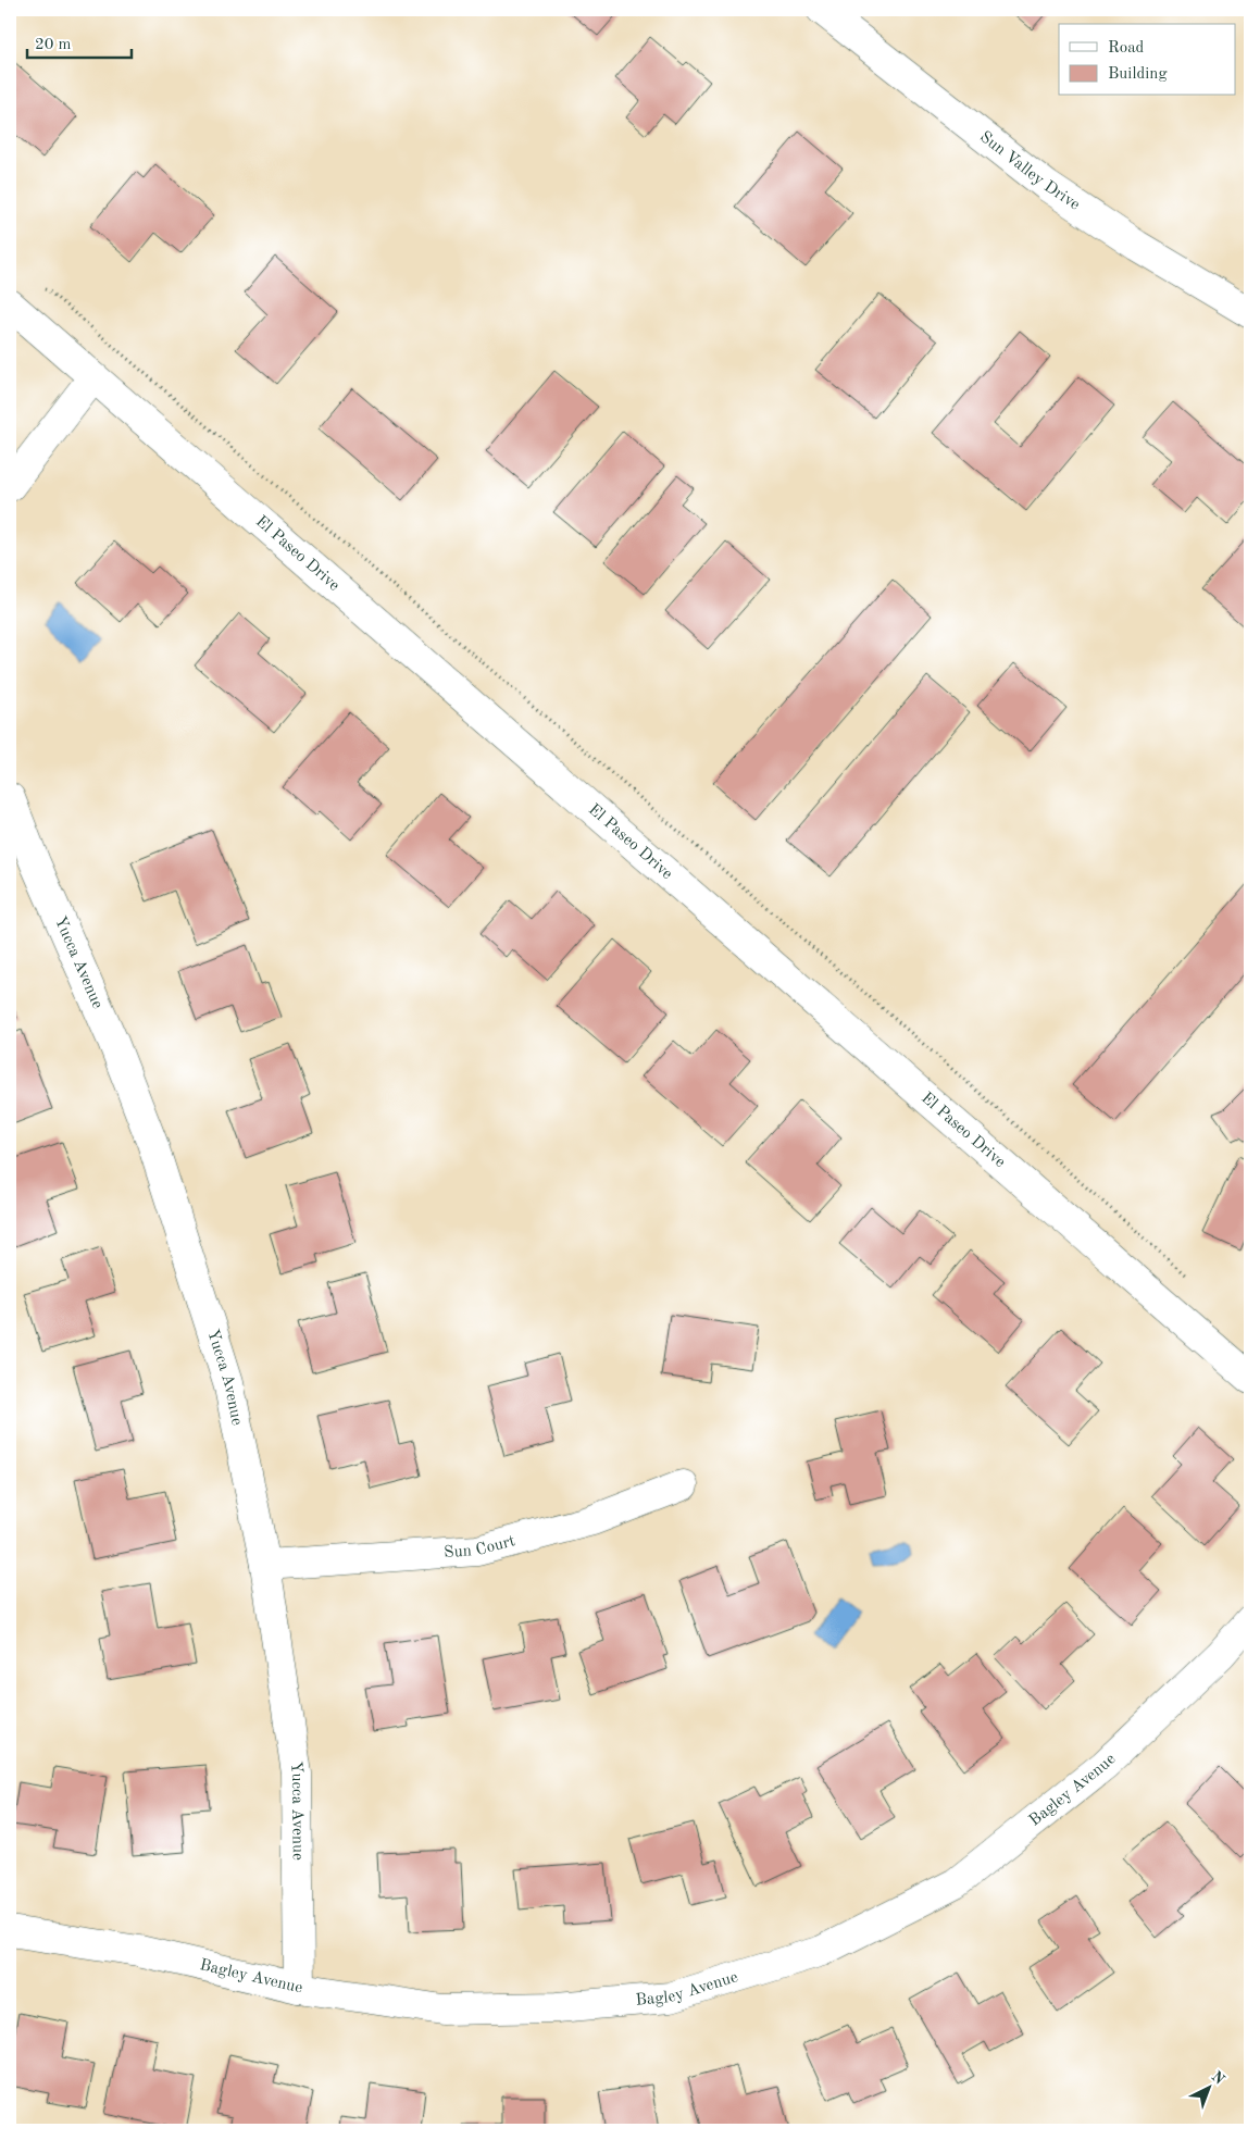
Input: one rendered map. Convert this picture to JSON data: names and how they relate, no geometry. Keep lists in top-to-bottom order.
{
  "streets": {
    "street": [
      "Sun Valley Drive",
      "El Paseo Drive",
      "Yucca Avenue",
      "Sun Court",
      "Bagley Avenue"
    ]
  },
  "crossings": [
    ["Yucca Avenue", "Sun Court"],
    ["Yucca Avenue", "Bagley Avenue"]
  ],
  "legend": ["Road", "Building"],
  "scale_bar": "20 m",
  "north": "top right"
}
